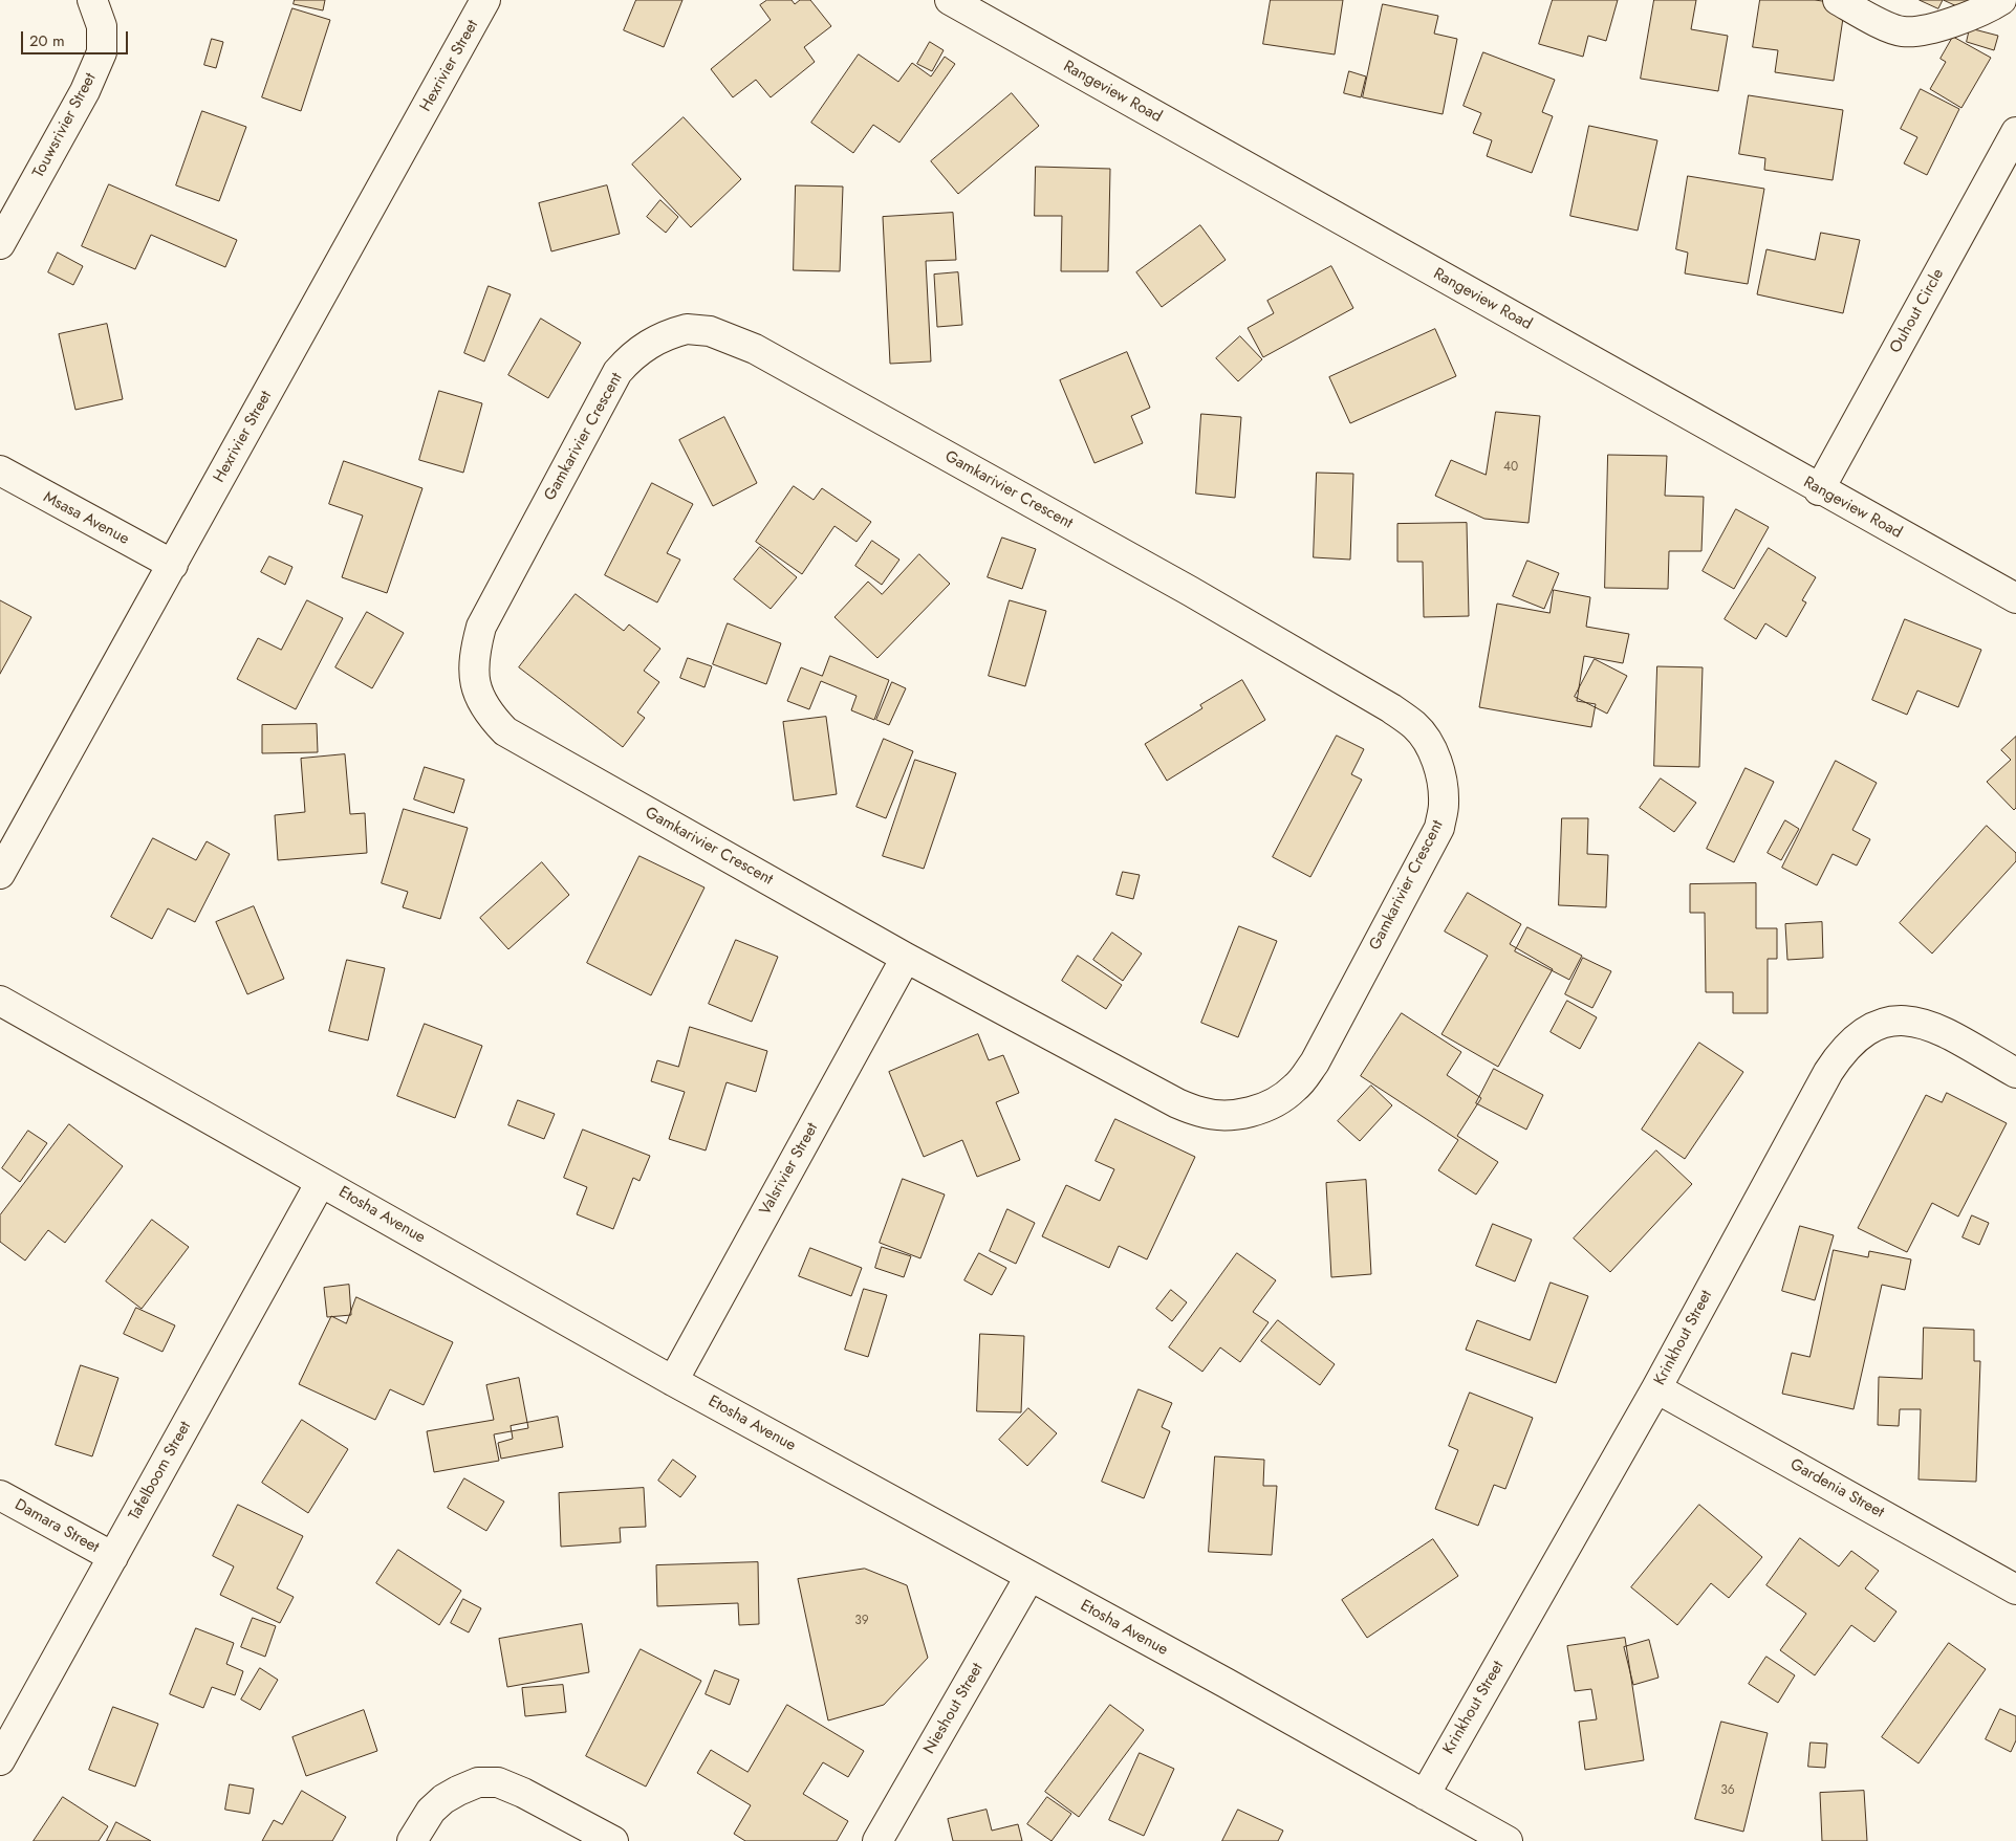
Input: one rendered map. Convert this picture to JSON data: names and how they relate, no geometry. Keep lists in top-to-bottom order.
{
  "streets": {
    "street": [
      "Hexrivier Street",
      "Rangeview Road",
      "Touwsrivier Street",
      "Ouhout Circle",
      "Gamkarivier Crescent",
      "Msasa Avenue",
      "Valsrivier Street",
      "Etosha Avenue",
      "Krinkhout Street",
      "Tafelboom Street",
      "Gardenia Street",
      "Damara Street",
      "Nieshout Street"
    ]
  },
  "crossings": [
    ["Hexrivier Street", "Msasa Avenue"],
    ["Rangeview Road", "Ouhout Circle"],
    ["Gamkarivier Crescent", "Valsrivier Street"],
    ["Valsrivier Street", "Etosha Avenue"],
    ["Etosha Avenue", "Krinkhout Street"],
    ["Etosha Avenue", "Tafelboom Street"],
    ["Etosha Avenue", "Nieshout Street"],
    ["Krinkhout Street", "Gardenia Street"],
    ["Tafelboom Street", "Damara Street"]
  ],
  "house_numbers": ["40", "39", "36"],
  "scale_bar": "20 m"
}
